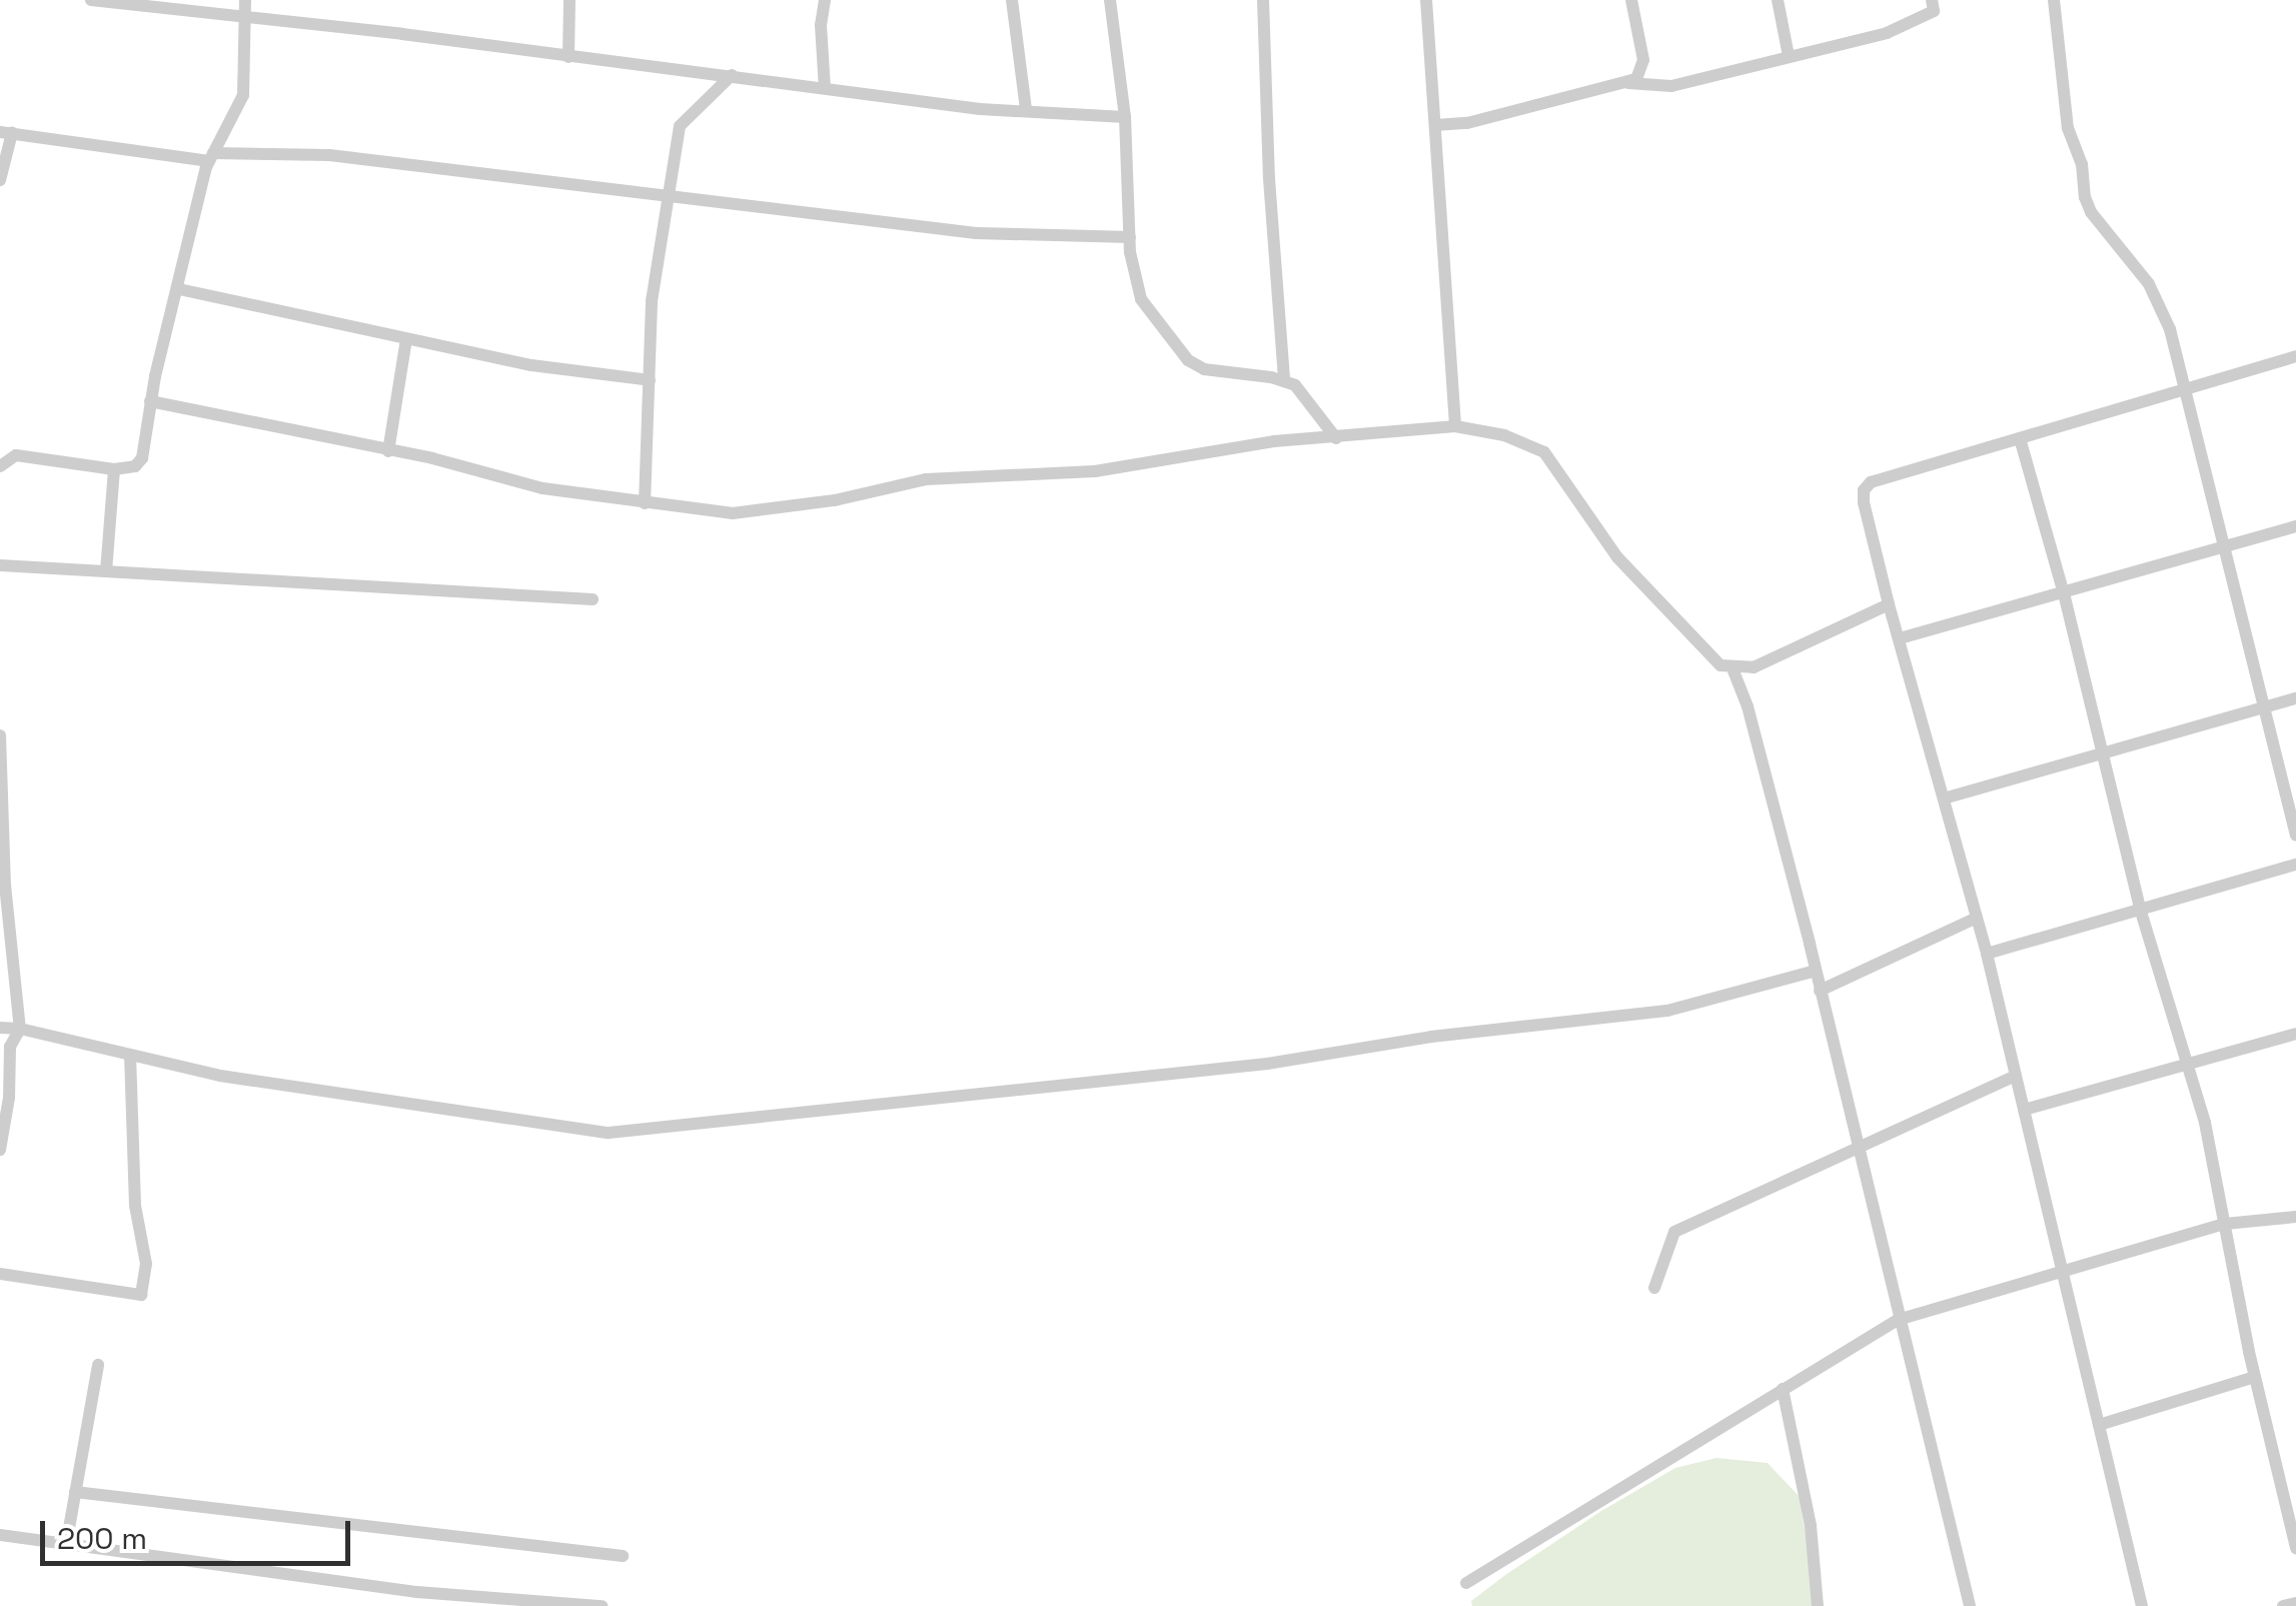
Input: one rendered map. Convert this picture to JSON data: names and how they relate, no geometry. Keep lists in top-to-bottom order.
{
  "scale_bar": "200 m"
}
